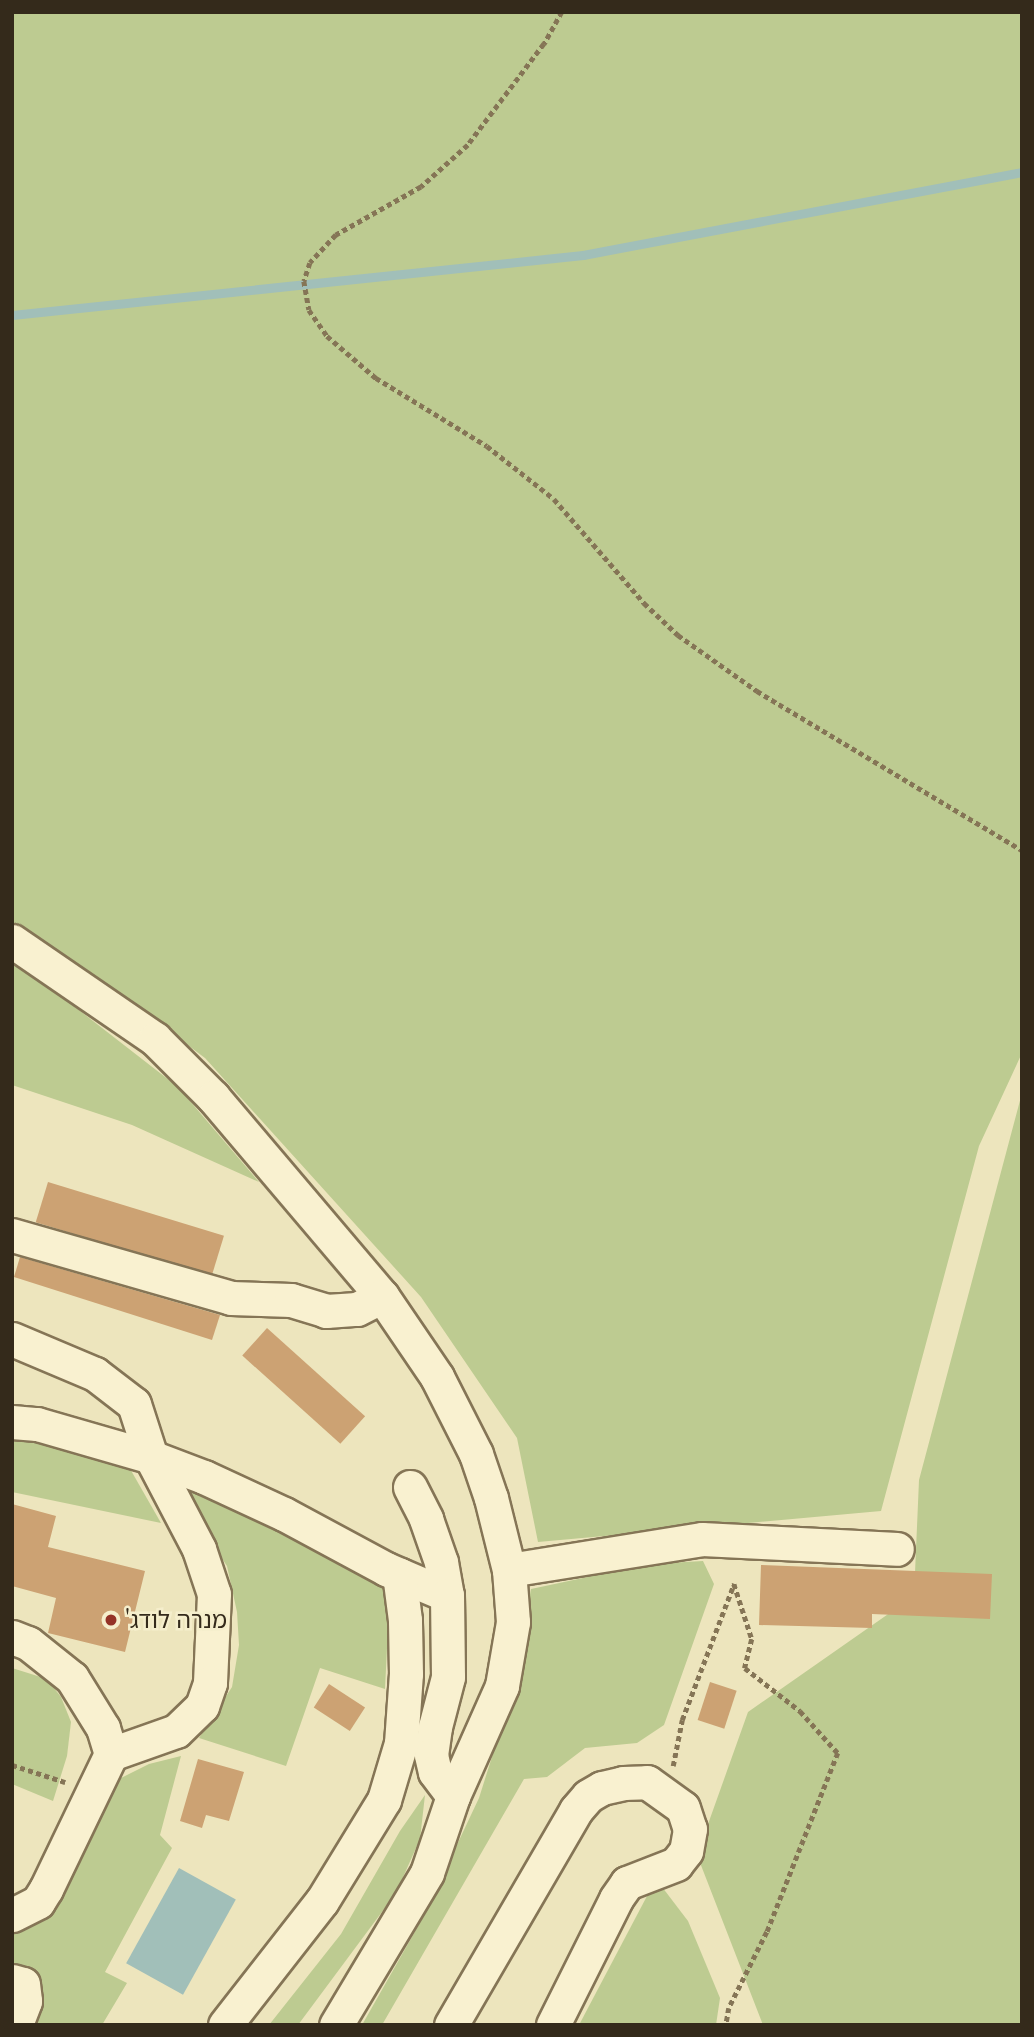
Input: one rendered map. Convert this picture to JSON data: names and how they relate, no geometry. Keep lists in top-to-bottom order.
{
  "places": ["'מנרה לודג"]
}
